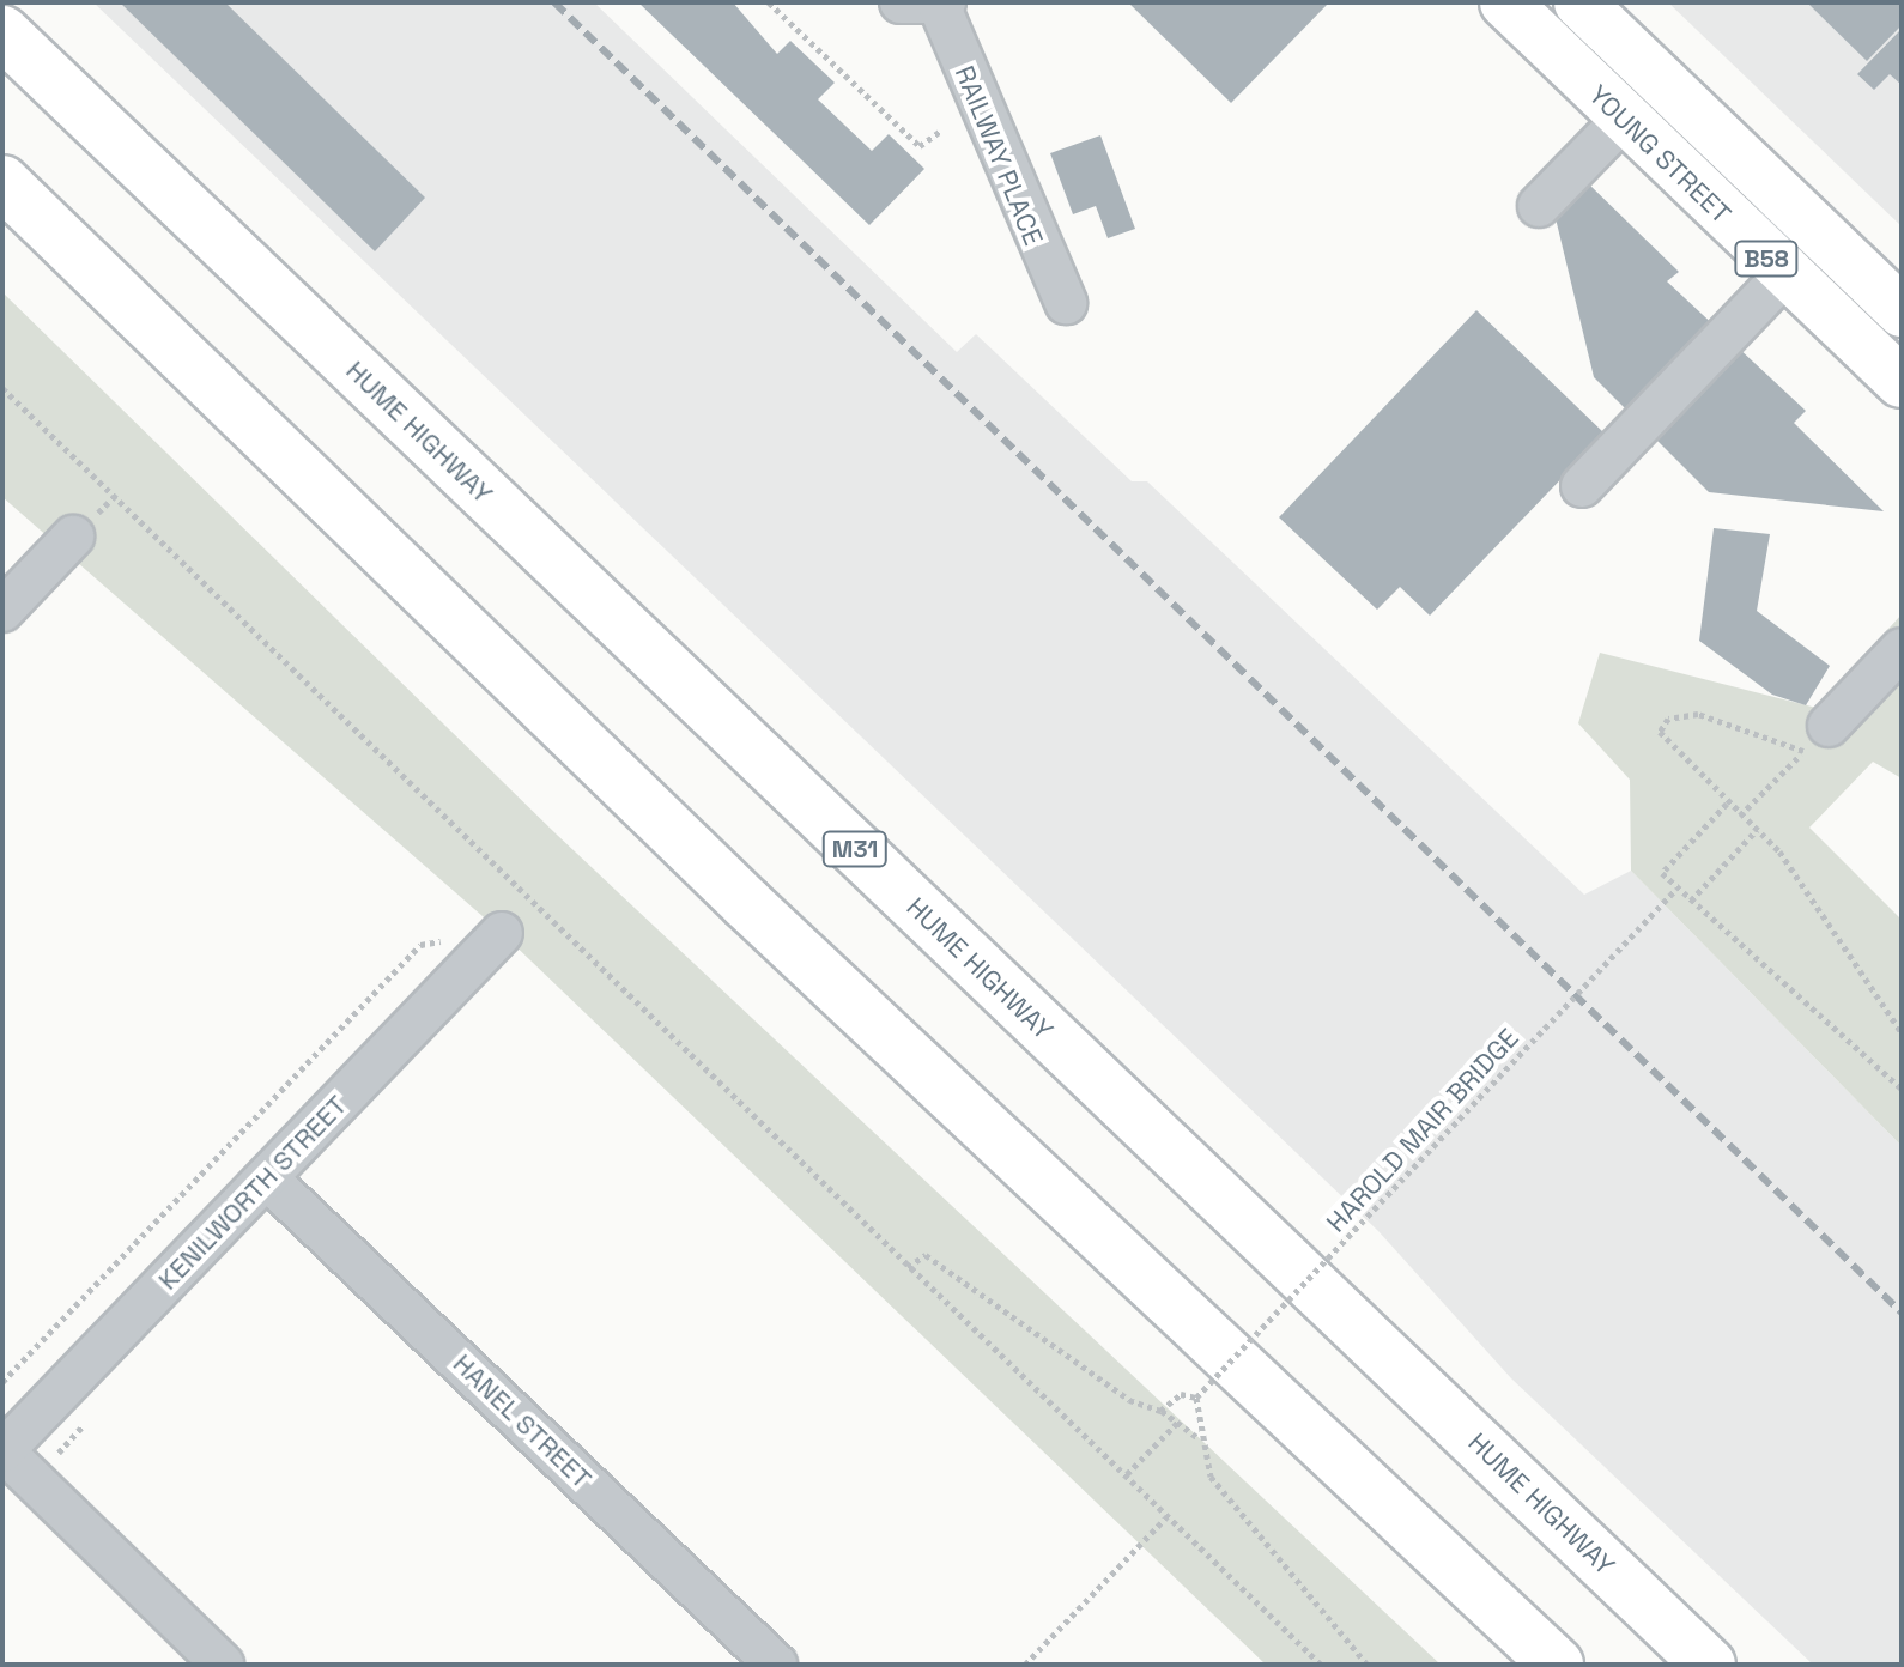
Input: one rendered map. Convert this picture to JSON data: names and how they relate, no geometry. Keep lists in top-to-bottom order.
{
  "streets": {
    "highway": ["HUME HIGHWAY", "M31"],
    "main road": ["YOUNG STREET", "B58"],
    "street": ["RAILWAY PLACE", "KENILWORTH STREET", "HANEL STREET"],
    "path": ["HAROLD MAIR BRIDGE"]
  },
  "crossings": [
    ["KENILWORTH STREET", "HANEL STREET"]
  ]
}
